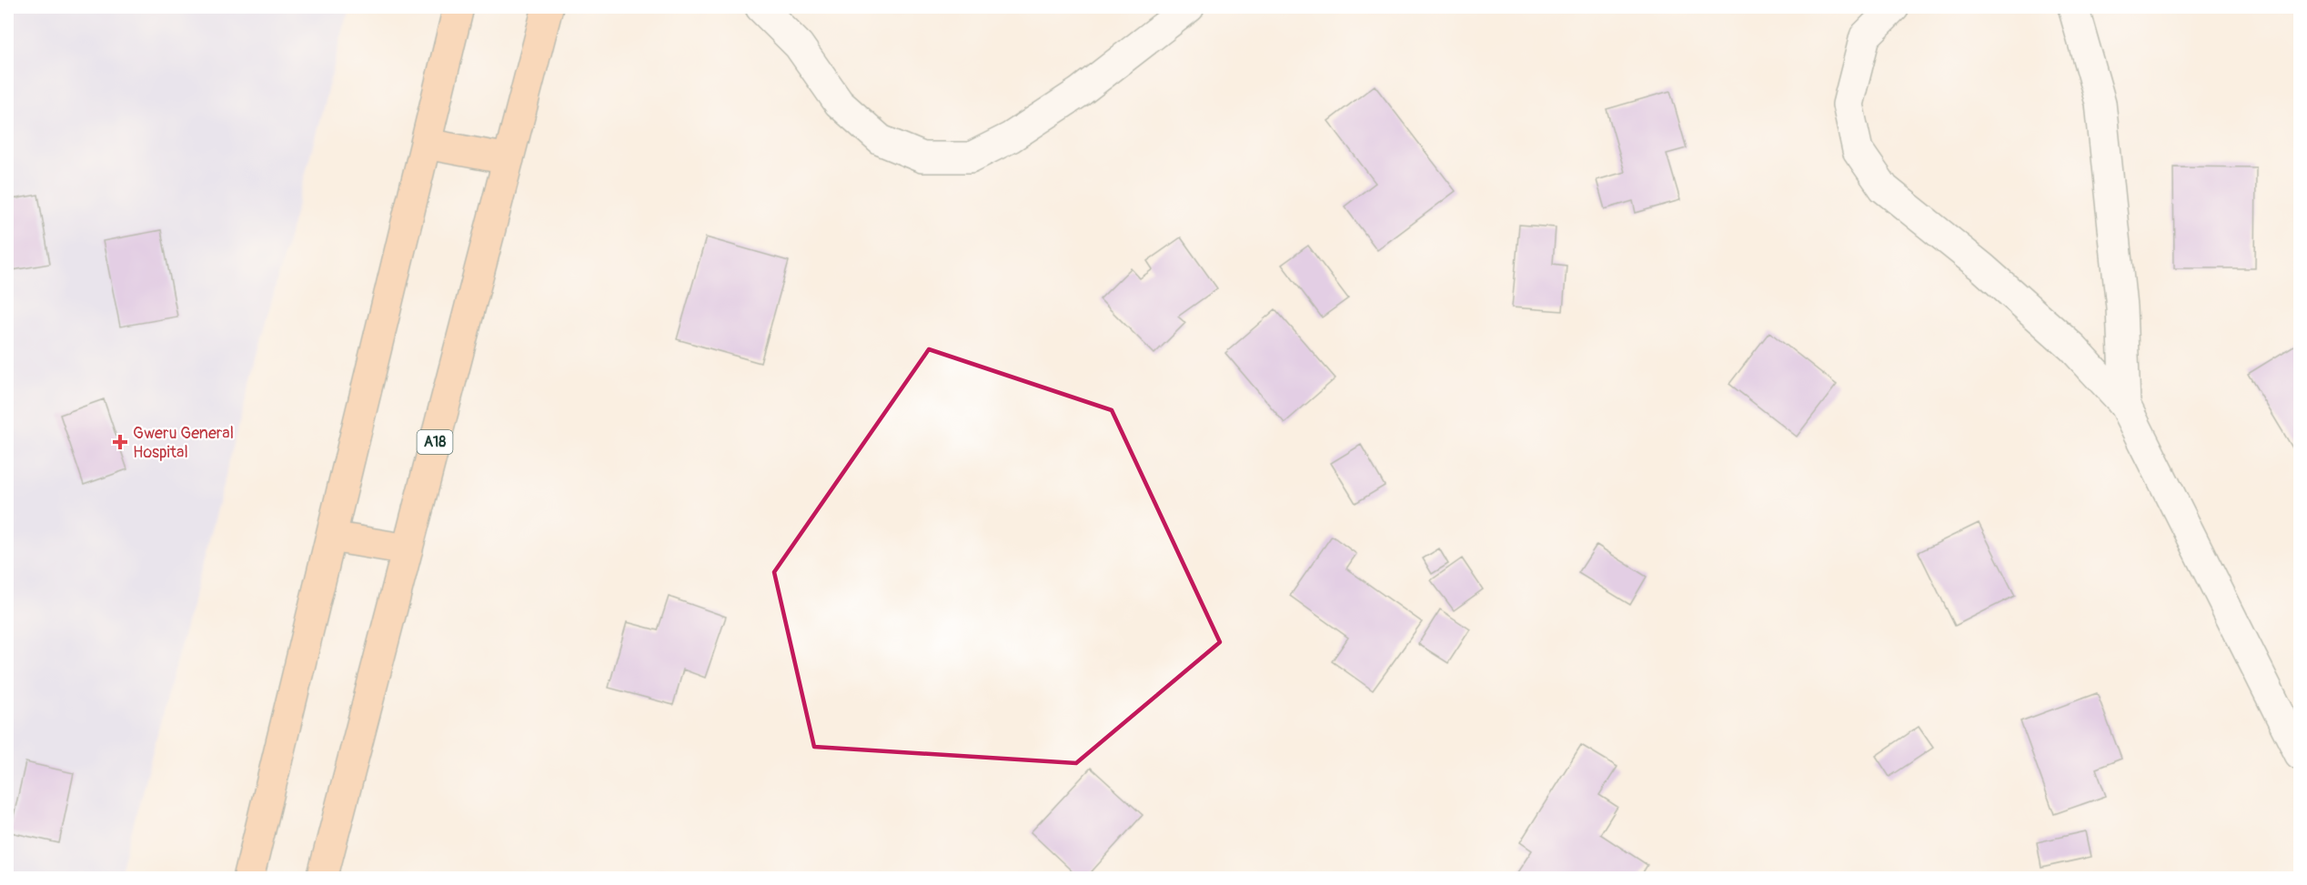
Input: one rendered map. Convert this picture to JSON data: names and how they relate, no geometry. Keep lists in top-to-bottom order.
{
  "streets": {
    "highway": ["A18"]
  },
  "places": {
    "health": ["Gweru General Hospital"]
  }
}
